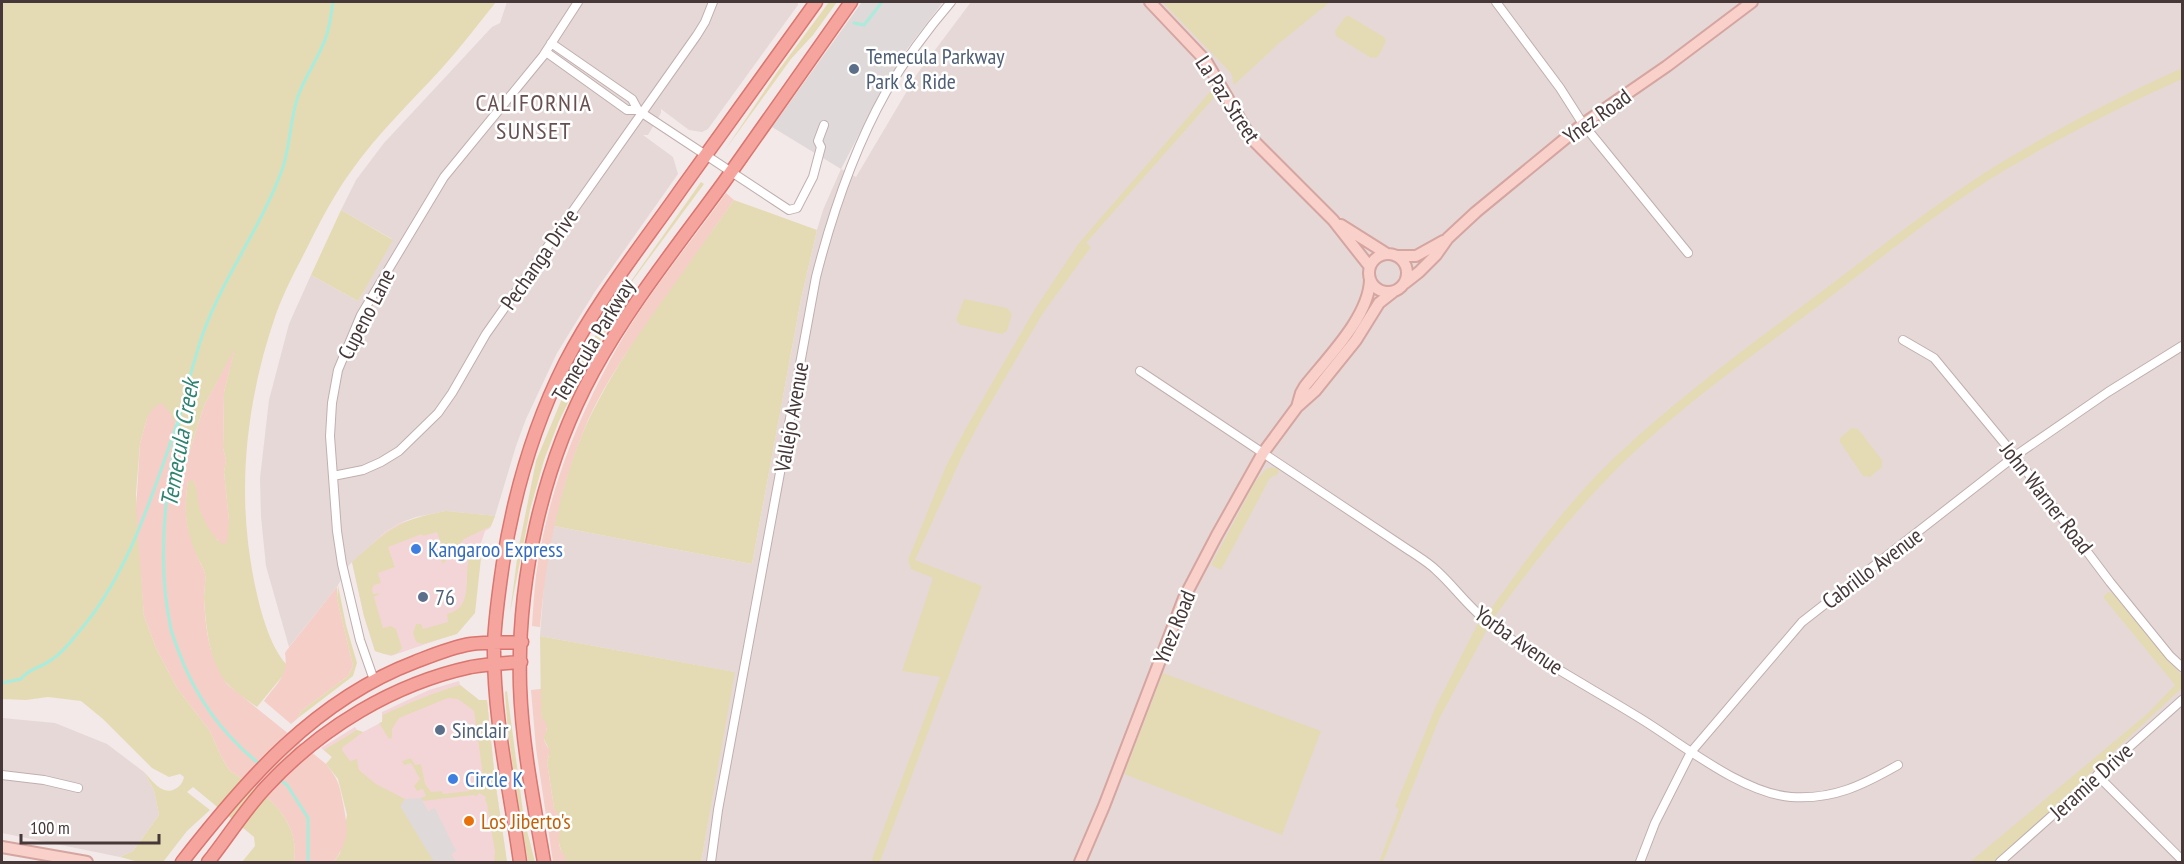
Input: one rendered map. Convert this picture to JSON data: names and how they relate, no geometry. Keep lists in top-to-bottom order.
{
  "streets": {
    "main road": ["La Paz Street", "Ynez Road", "Temecula Parkway"],
    "street": [
      "Pechanga Drive",
      "Cupeno Lane",
      "Vallejo Avenue",
      "John Warner Road",
      "Cabrillo Avenue",
      "Yorba Avenue",
      "Jeramie Drive"
    ]
  },
  "crossings": [
    ["La Paz Street", "Ynez Road"],
    ["Ynez Road", "Yorba Avenue"],
    ["Pechanga Drive", "Cupeno Lane"],
    ["John Warner Road", "Cabrillo Avenue"],
    ["Cabrillo Avenue", "Yorba Avenue"]
  ],
  "districts": ["CALIFORNIA SUNSET"],
  "water": ["Temecula Creek"],
  "places": [
    "Temecula Parkway Park & Ride",
    "Kangaroo Express",
    "76",
    "Sinclair",
    "Circle K",
    "Los Jiberto's"
  ],
  "scale_bar": "100 m"
}
